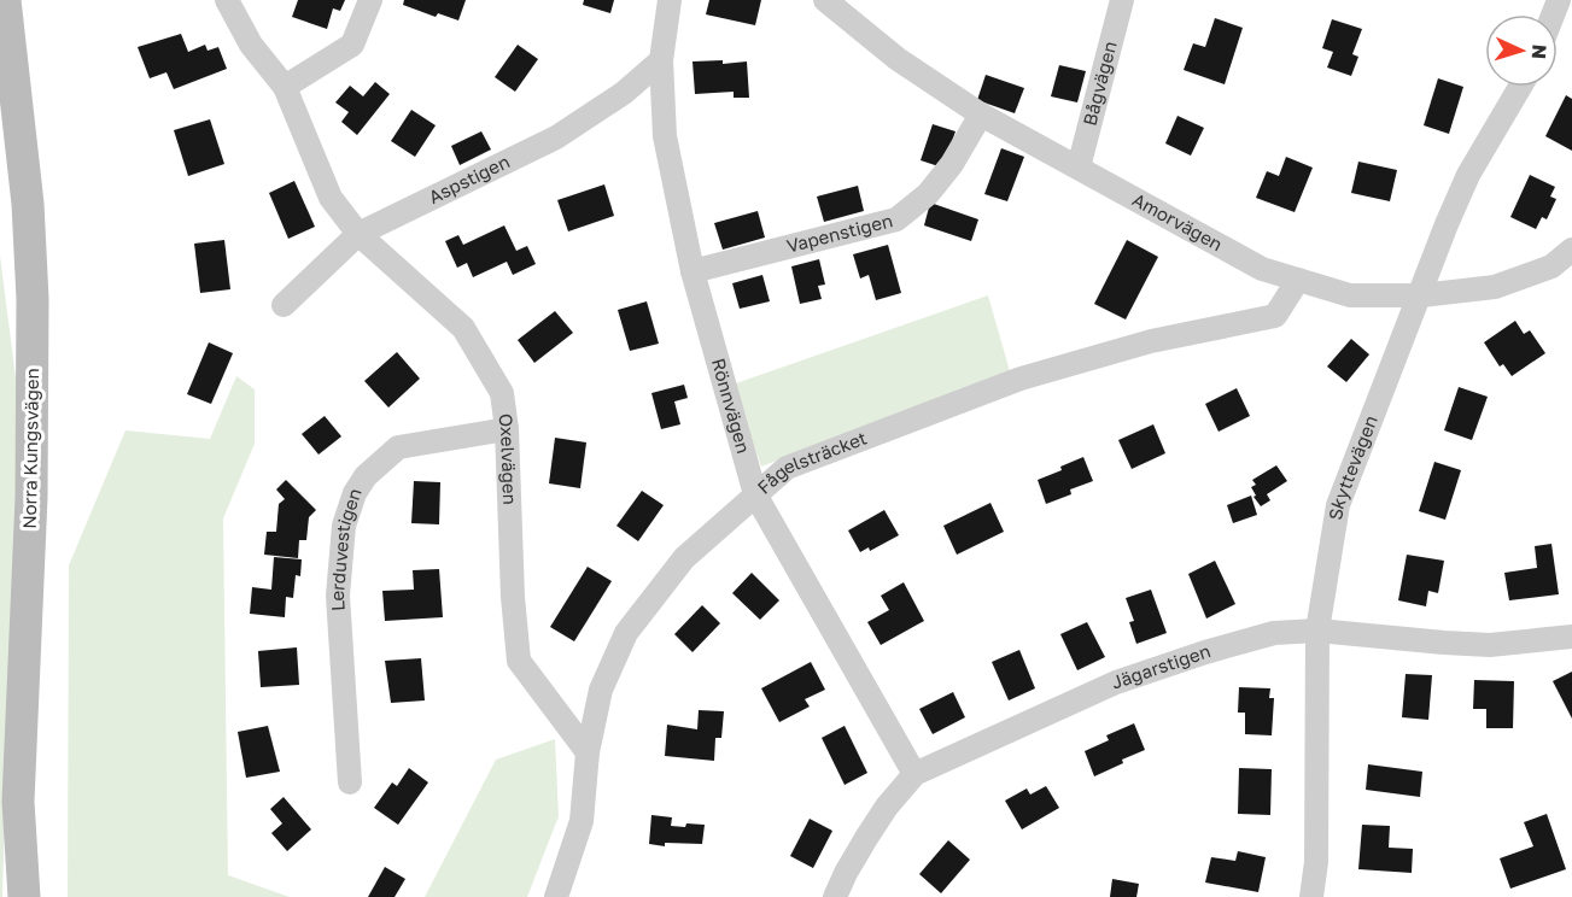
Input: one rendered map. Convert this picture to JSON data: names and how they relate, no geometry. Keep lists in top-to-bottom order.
{
  "streets": {
    "main road": ["Norra Kungsvägen"],
    "street": [
      "Bågvägen",
      "Aspstigen",
      "Amorvägen",
      "Vapenstigen",
      "Rönnvägen",
      "Oxelvägen",
      "Fågelsträcket",
      "Skyttevägen",
      "Lerduvestigen",
      "Jägarstigen"
    ]
  },
  "crossings": [
    ["Bågvägen", "Amorvägen"],
    ["Aspstigen", "Rönnvägen"],
    ["Aspstigen", "Oxelvägen"],
    ["Amorvägen", "Vapenstigen"],
    ["Amorvägen", "Fågelsträcket"],
    ["Amorvägen", "Skyttevägen"],
    ["Vapenstigen", "Rönnvägen"],
    ["Rönnvägen", "Fågelsträcket"],
    ["Rönnvägen", "Jägarstigen"],
    ["Oxelvägen", "Fågelsträcket"],
    ["Oxelvägen", "Lerduvestigen"],
    ["Skyttevägen", "Jägarstigen"]
  ],
  "north": "right"
}
